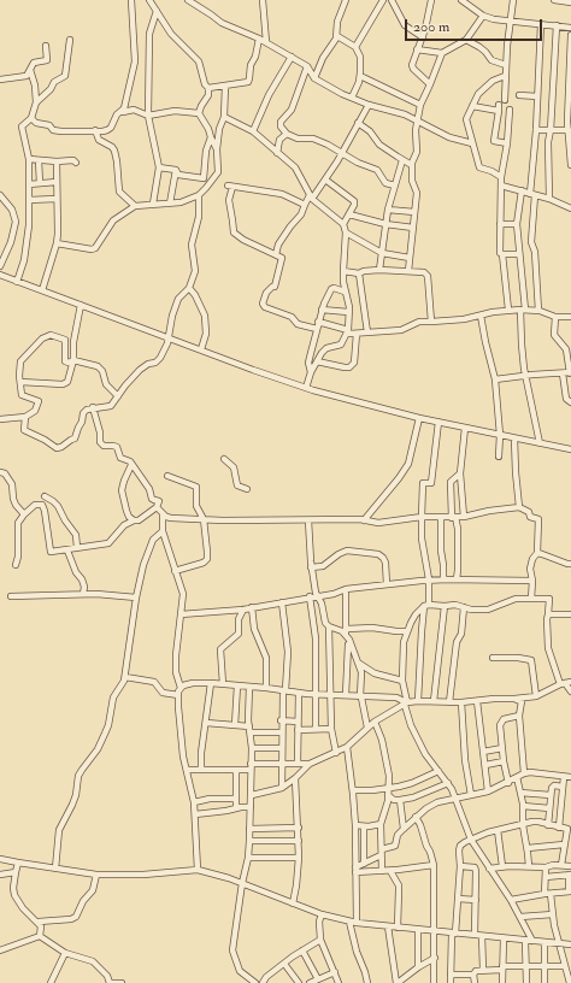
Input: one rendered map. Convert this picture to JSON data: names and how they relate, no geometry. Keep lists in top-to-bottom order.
{
  "scale_bar": "200 m"
}
